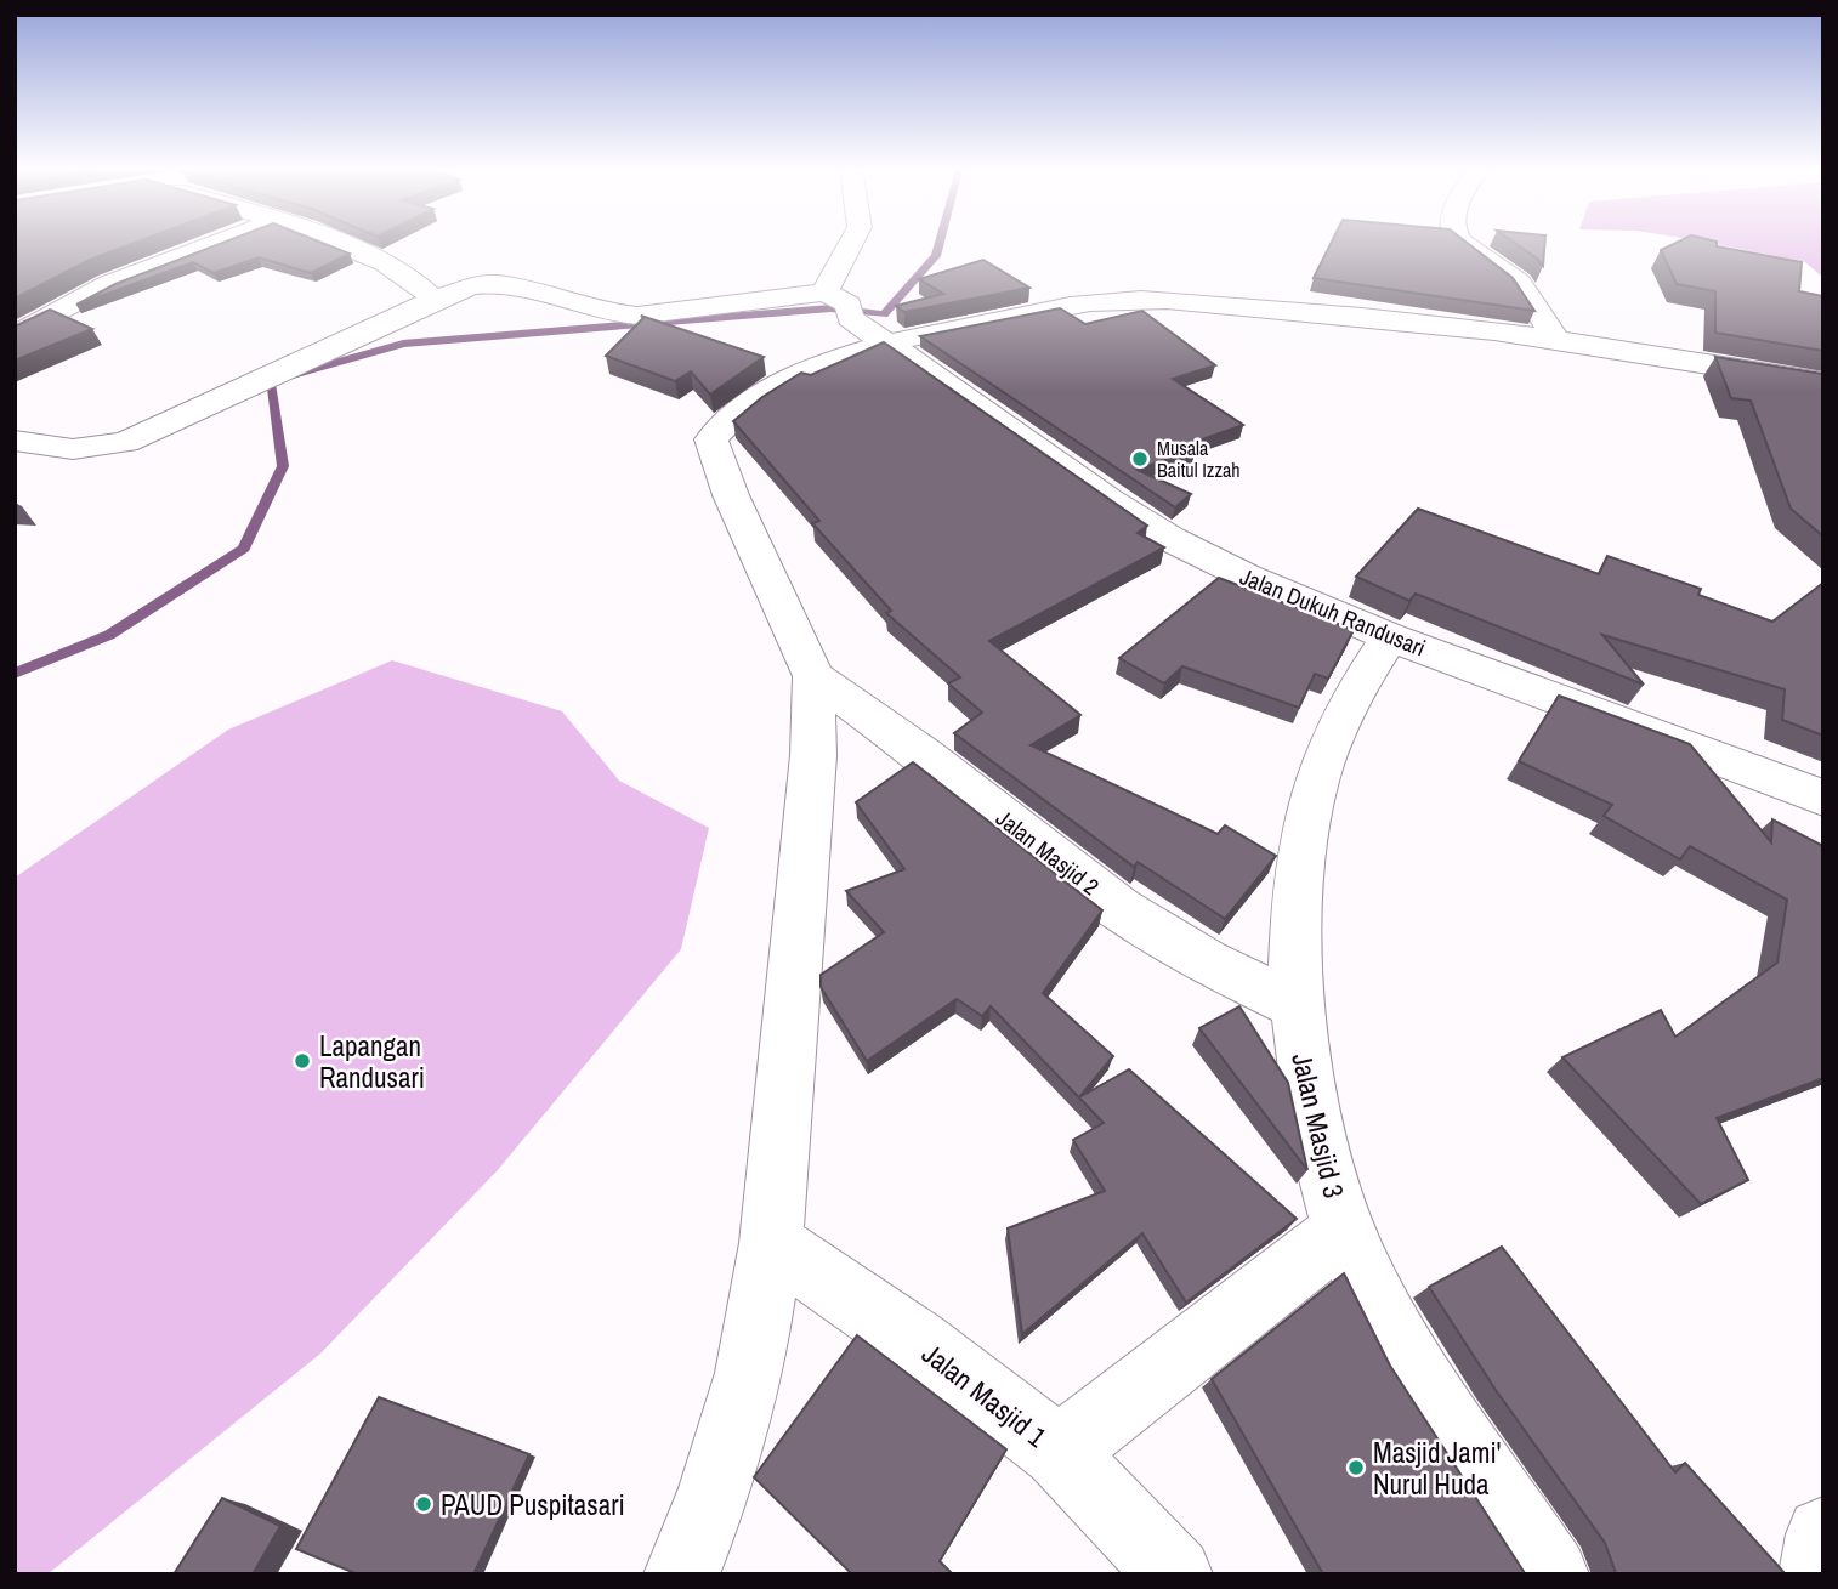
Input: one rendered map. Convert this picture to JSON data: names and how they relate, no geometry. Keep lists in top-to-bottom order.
{
  "streets": {
    "street": [
      "Jalan Dukuh Randusari",
      "Jalan Masjid 2",
      "Jalan Masjid 3",
      "Jalan Masjid 1"
    ]
  },
  "crossings": [
    ["Jalan Dukuh Randusari", "Jalan Masjid 3"],
    ["Jalan Masjid 2", "Jalan Masjid 3"]
  ],
  "places": [
    "Musala Baitul Izzah",
    "Lapangan Randusari",
    "Masjid Jami' Nurul Huda",
    "PAUD Puspitasari"
  ]
}
